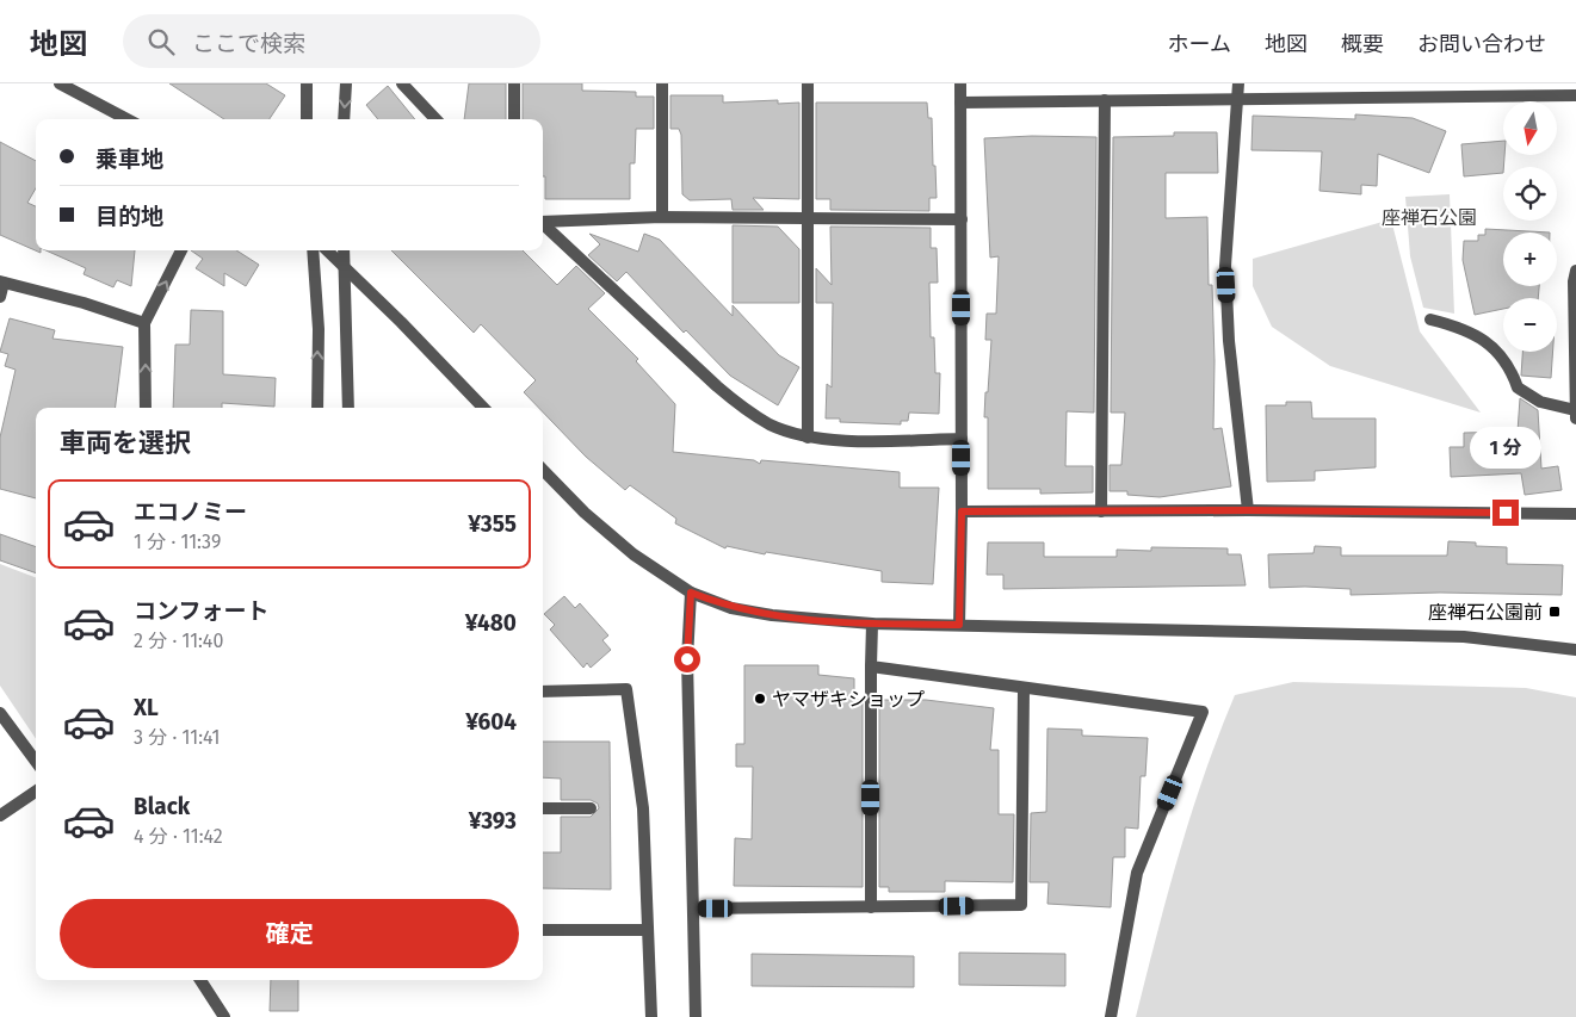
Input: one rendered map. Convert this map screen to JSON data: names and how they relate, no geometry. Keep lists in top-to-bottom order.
{
  "parks": ["座禅石公園"],
  "places": {
    "transit": ["座禅石公園前"],
    "other": ["ヤマザキショップ"]
  },
  "north": "bottom",
  "page": {
    "header": "地図",
    "search": "ここで検索",
    "nav": [
      "ホーム",
      "地図",
      "概要",
      "お問い合わせ"
    ],
    "map_buttons": ["+", "−"],
    "banner": ["乗車地", "目的地"],
    "heading": "車両を選択",
    "bubble": "1 分",
    "list": [
      {
        "name": "エコノミー",
        "note": "1 分 · 11:39",
        "value": "¥355"
      },
      {
        "name": "コンフォート",
        "note": "2 分 · 11:40",
        "value": "¥480"
      },
      {
        "name": "XL",
        "note": "3 分 · 11:41",
        "value": "¥604"
      },
      {
        "name": "Black",
        "note": "4 分 · 11:42",
        "value": "¥393"
      }
    ],
    "buttons": "確定"
  }
}
